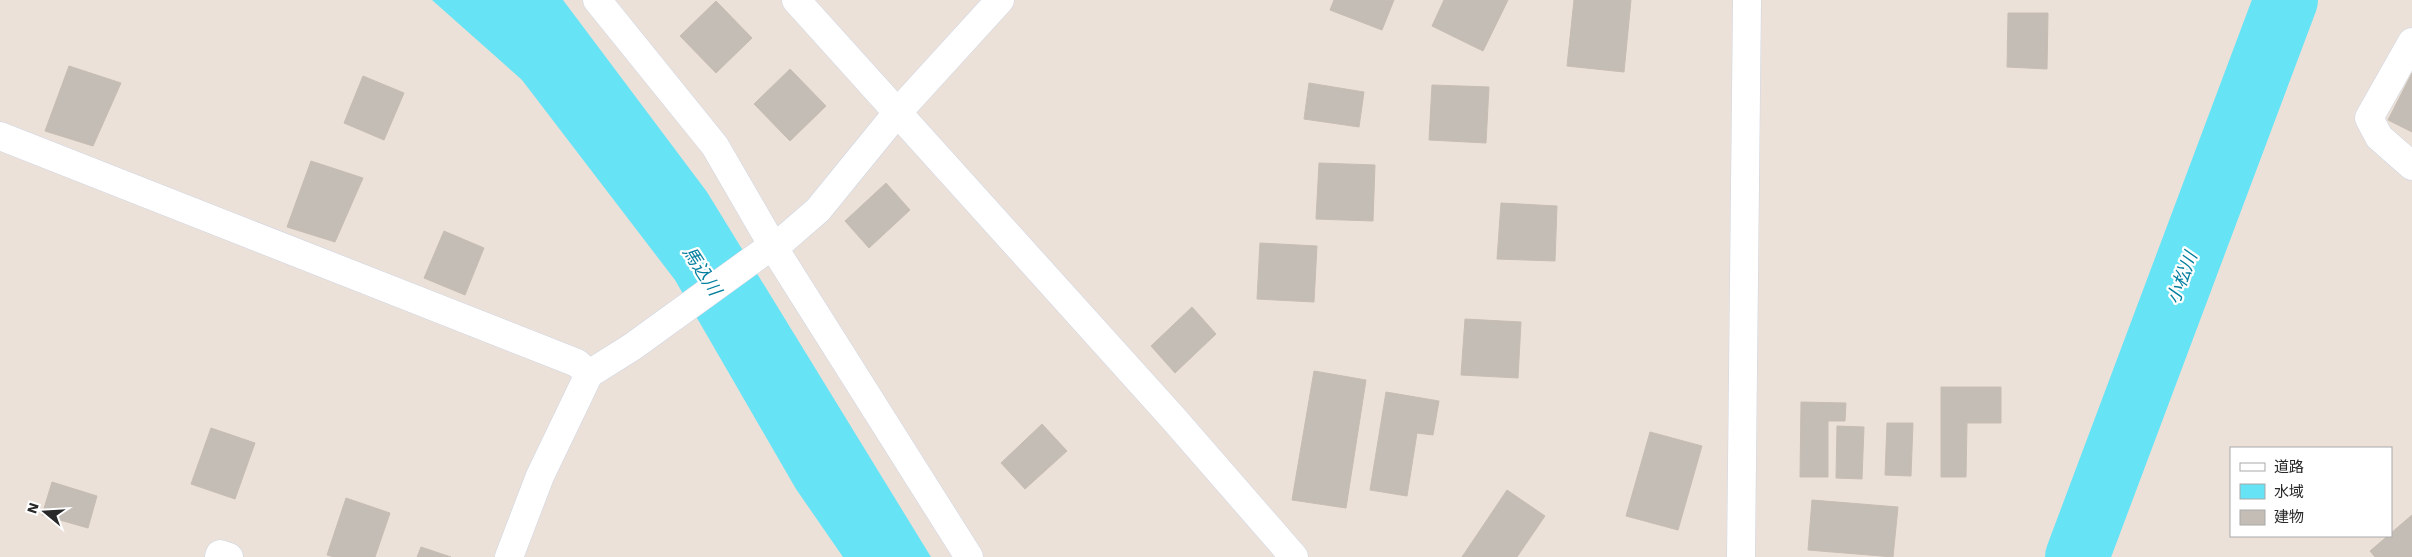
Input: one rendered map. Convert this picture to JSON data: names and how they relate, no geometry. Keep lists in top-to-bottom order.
{
  "water": ["馬込川", "小松川"],
  "legend": ["道路", "水域", "建物"],
  "north": "left"
}
